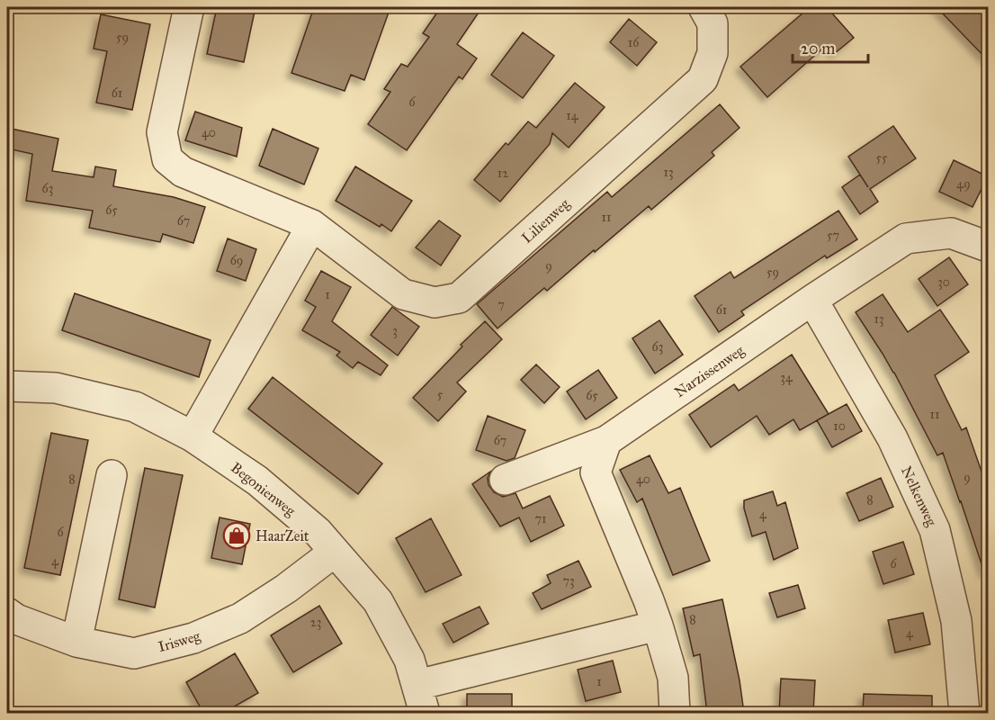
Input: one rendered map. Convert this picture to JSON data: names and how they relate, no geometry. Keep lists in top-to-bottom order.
{
  "streets": {
    "street": [
      "Lilienweg",
      "Narzissenweg",
      "Begonienweg",
      "Nelkenweg",
      "Irisweg"
    ]
  },
  "crossings": [
    ["Narzissenweg", "Nelkenweg"],
    ["Begonienweg", "Irisweg"]
  ],
  "places": {
    "shop": ["HaarZeit"]
  },
  "house_numbers": [
    "59",
    "16",
    "61",
    "6",
    "14",
    "40",
    "55",
    "13",
    "12",
    "49",
    "63",
    "65",
    "11",
    "67",
    "57",
    "69",
    "9",
    "59",
    "30",
    "1",
    "7",
    "61",
    "13",
    "3",
    "63",
    "34",
    "5",
    "65",
    "11",
    "10",
    "67",
    "9",
    "8",
    "40",
    "8",
    "4",
    "71",
    "6",
    "4",
    "6",
    "73",
    "8",
    "23",
    "4",
    "1"
  ],
  "scale_bar": "20 m"
}
